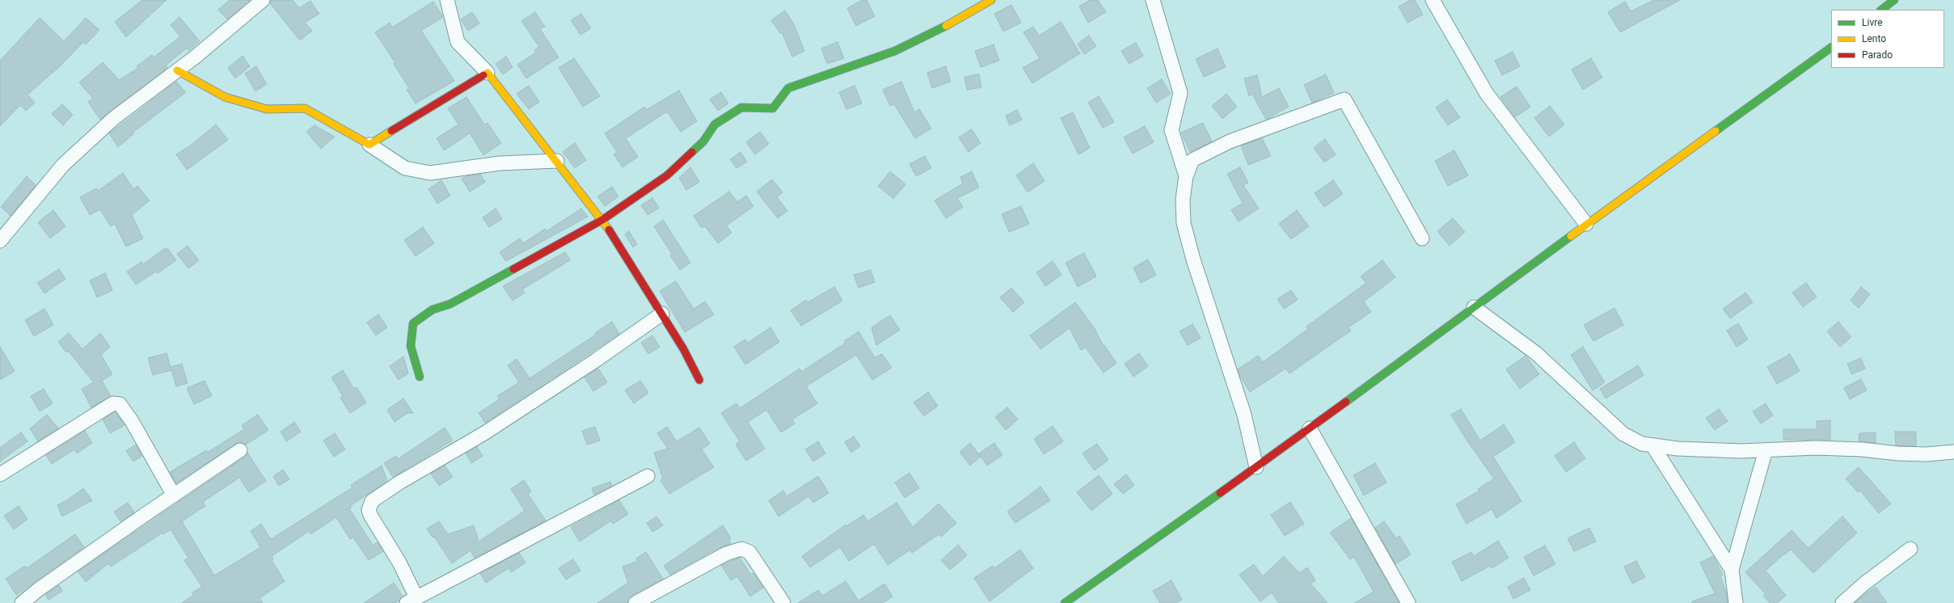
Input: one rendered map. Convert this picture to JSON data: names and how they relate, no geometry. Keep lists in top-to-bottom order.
{
  "legend": ["Livre", "Lento", "Parado"]
}
